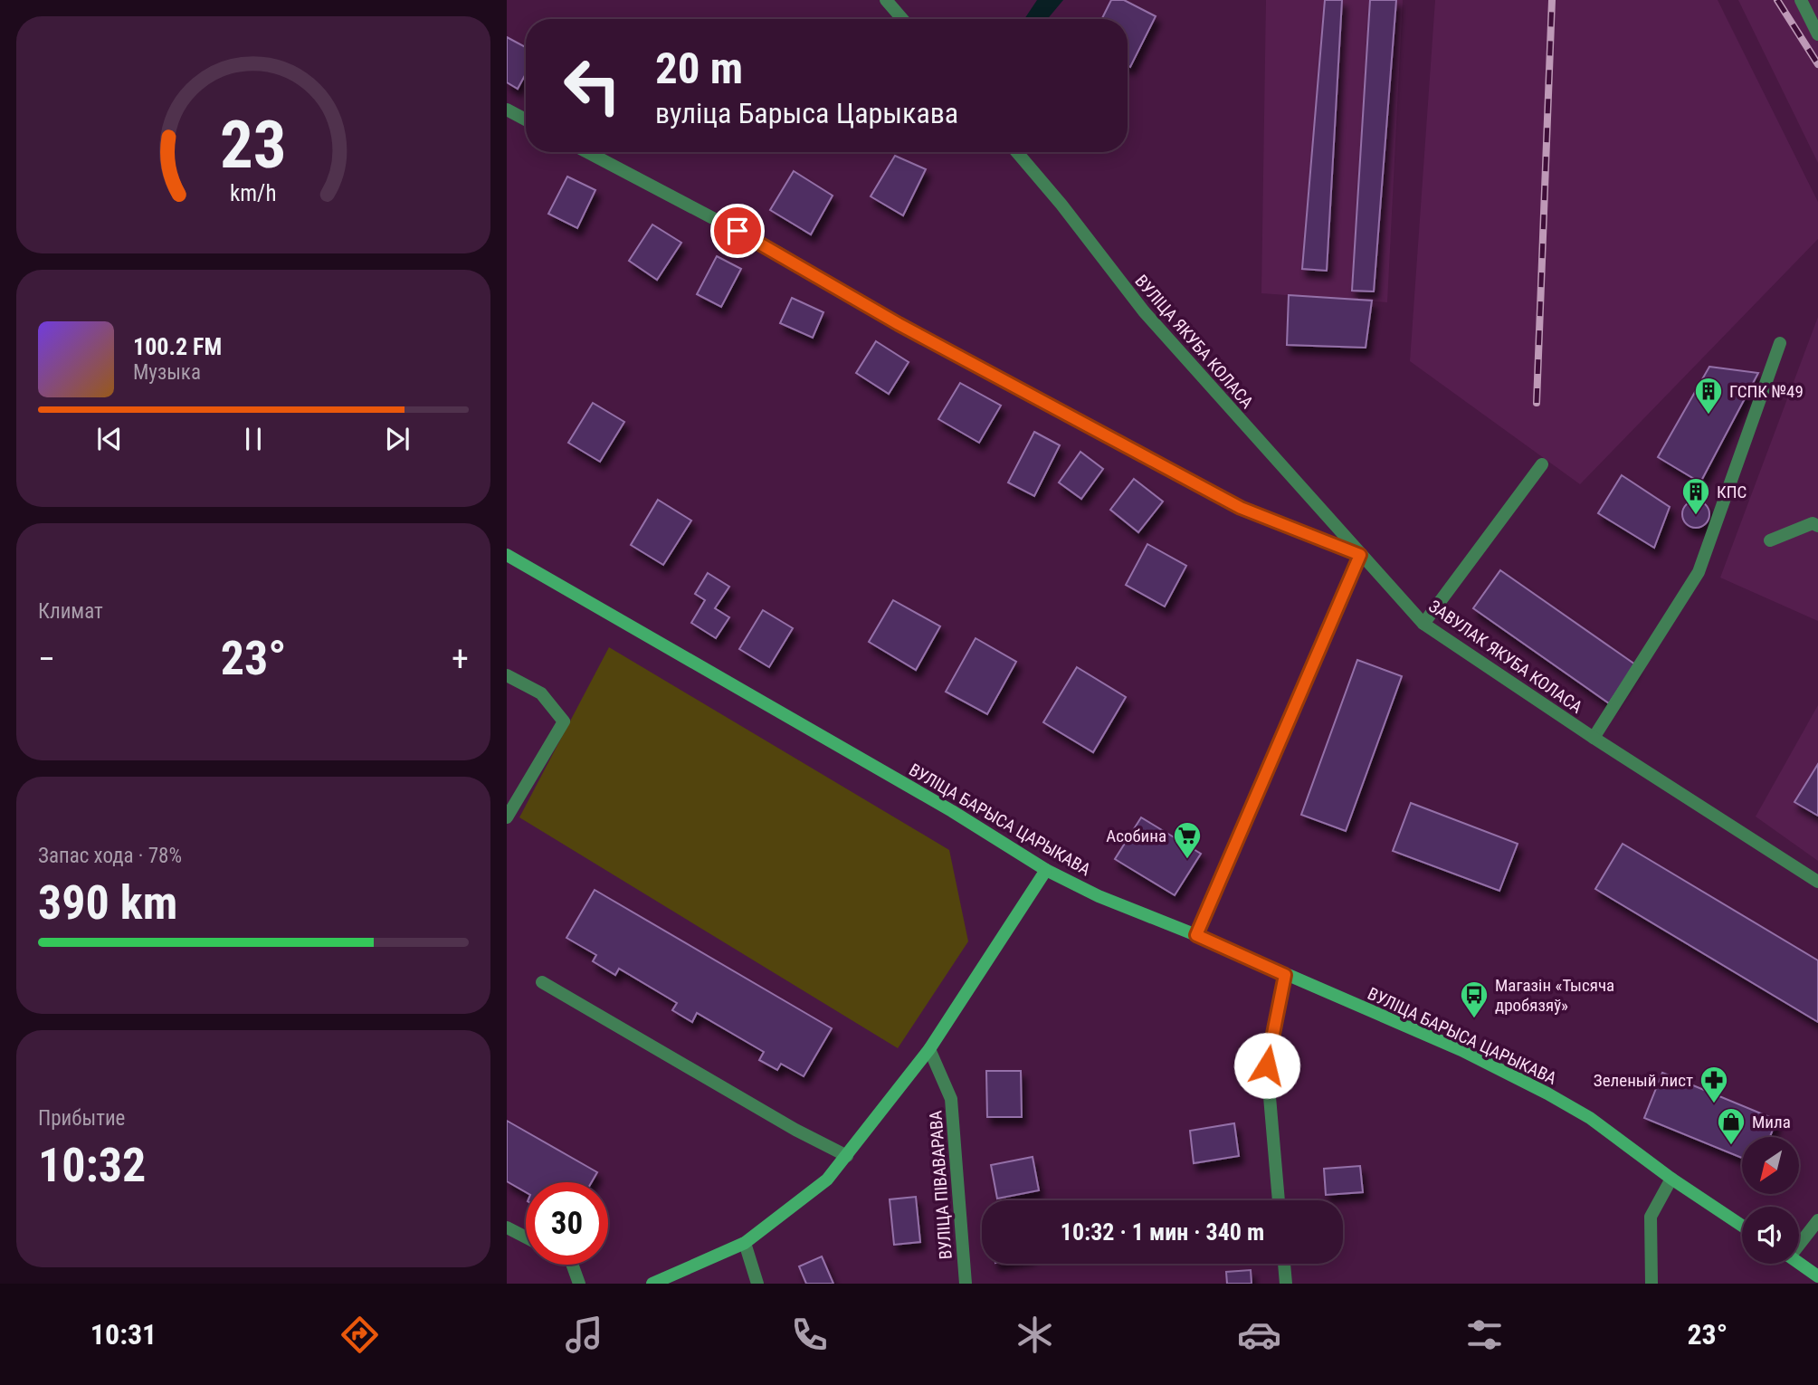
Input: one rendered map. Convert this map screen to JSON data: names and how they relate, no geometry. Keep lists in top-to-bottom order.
{
  "streets": {
    "main road": ["ВУЛІЦА БАРЫСА ЦАРЫКАВА"],
    "street": ["ВУЛІЦА ЯКУБА КОЛАСА", "ЗАВУЛАК ЯКУБА КОЛАСА", "ВУЛІЦА ПІВАВАРАВА"]
  },
  "crossings": [
    ["ВУЛІЦА ЯКУБА КОЛАСА", "ЗАВУЛАК ЯКУБА КОЛАСА"]
  ],
  "places": {
    "building": ["ГСПК №49", "КПС"],
    "supermarket": ["Асобина"],
    "bus stop": ["Магазін «Тысяча дробязяў»"],
    "pharmacy": ["Зеленый лист"],
    "shop": ["Мила"]
  },
  "north": "bottom left",
  "page": {
    "turn": ["20 m", "вуліца Барыса Царыкава"],
    "song": ["100.2 FM", "Музыка"],
    "tile": [
      "Климат",
      ["Запас хода · 78%", "390 km"],
      ["Прибытие", "10:32"]
    ],
    "heat": ["−", "23°", "+"],
    "limit": "30",
    "trip": "10:32 · 1 мин · 340 m",
    "tabs": ["10:31", "23°"],
    "gauge": ["23", "km/h"]
  }
}
